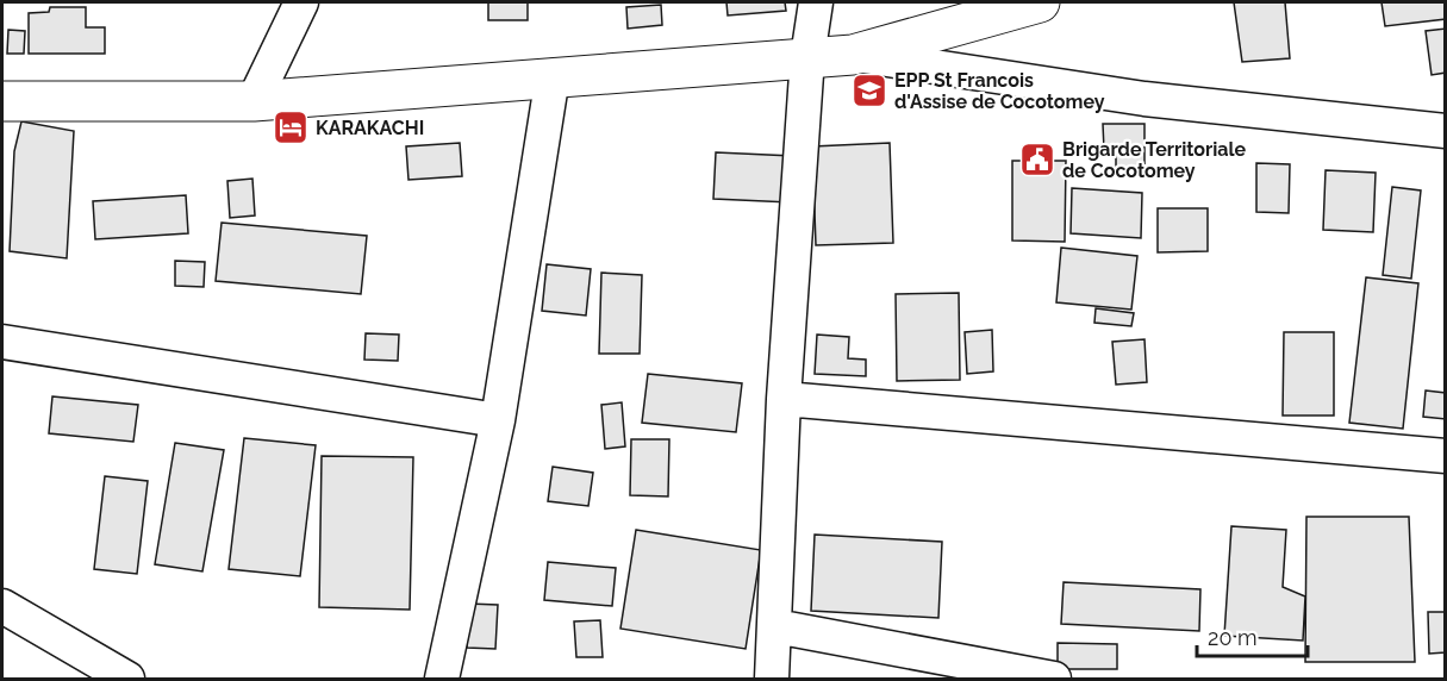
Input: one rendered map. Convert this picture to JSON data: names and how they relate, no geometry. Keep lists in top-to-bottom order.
{
  "places": {
    "school or university": ["EPP St Francois d'Assise de Cocotomey"],
    "hotel": ["KARAKACHI"],
    "public building": ["Brigarde Territoriale de Cocotomey"]
  },
  "scale_bar": "20 m"
}
